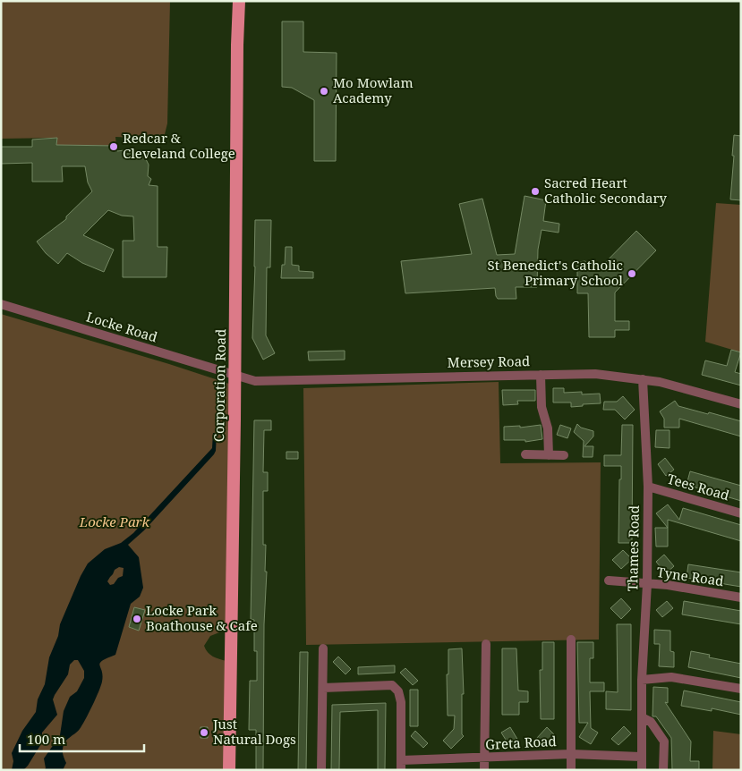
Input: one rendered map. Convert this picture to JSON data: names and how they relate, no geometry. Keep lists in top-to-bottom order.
{
  "streets": {
    "main road": ["Corporation Road"],
    "street": [
      "Locke Road",
      "Mersey Road",
      "Tees Road",
      "Thames Road",
      "Tyne Road",
      "Greta Road"
    ]
  },
  "crossings": [
    ["Locke Road", "Mersey Road"],
    ["Locke Road", "Corporation Road"],
    ["Mersey Road", "Corporation Road"],
    ["Mersey Road", "Thames Road"],
    ["Tees Road", "Thames Road"],
    ["Thames Road", "Tyne Road"],
    ["Thames Road", "Greta Road"]
  ],
  "parks": ["Locke Park"],
  "places": [
    "Mo Mowlam Academy",
    "Redcar & Cleveland College",
    "Sacred Heart Catholic Secondary",
    "St Benedict's Catholic Primary School",
    "Locke Park Boathouse & Cafe",
    "Just Natural Dogs"
  ],
  "scale_bar": "100 m"
}
